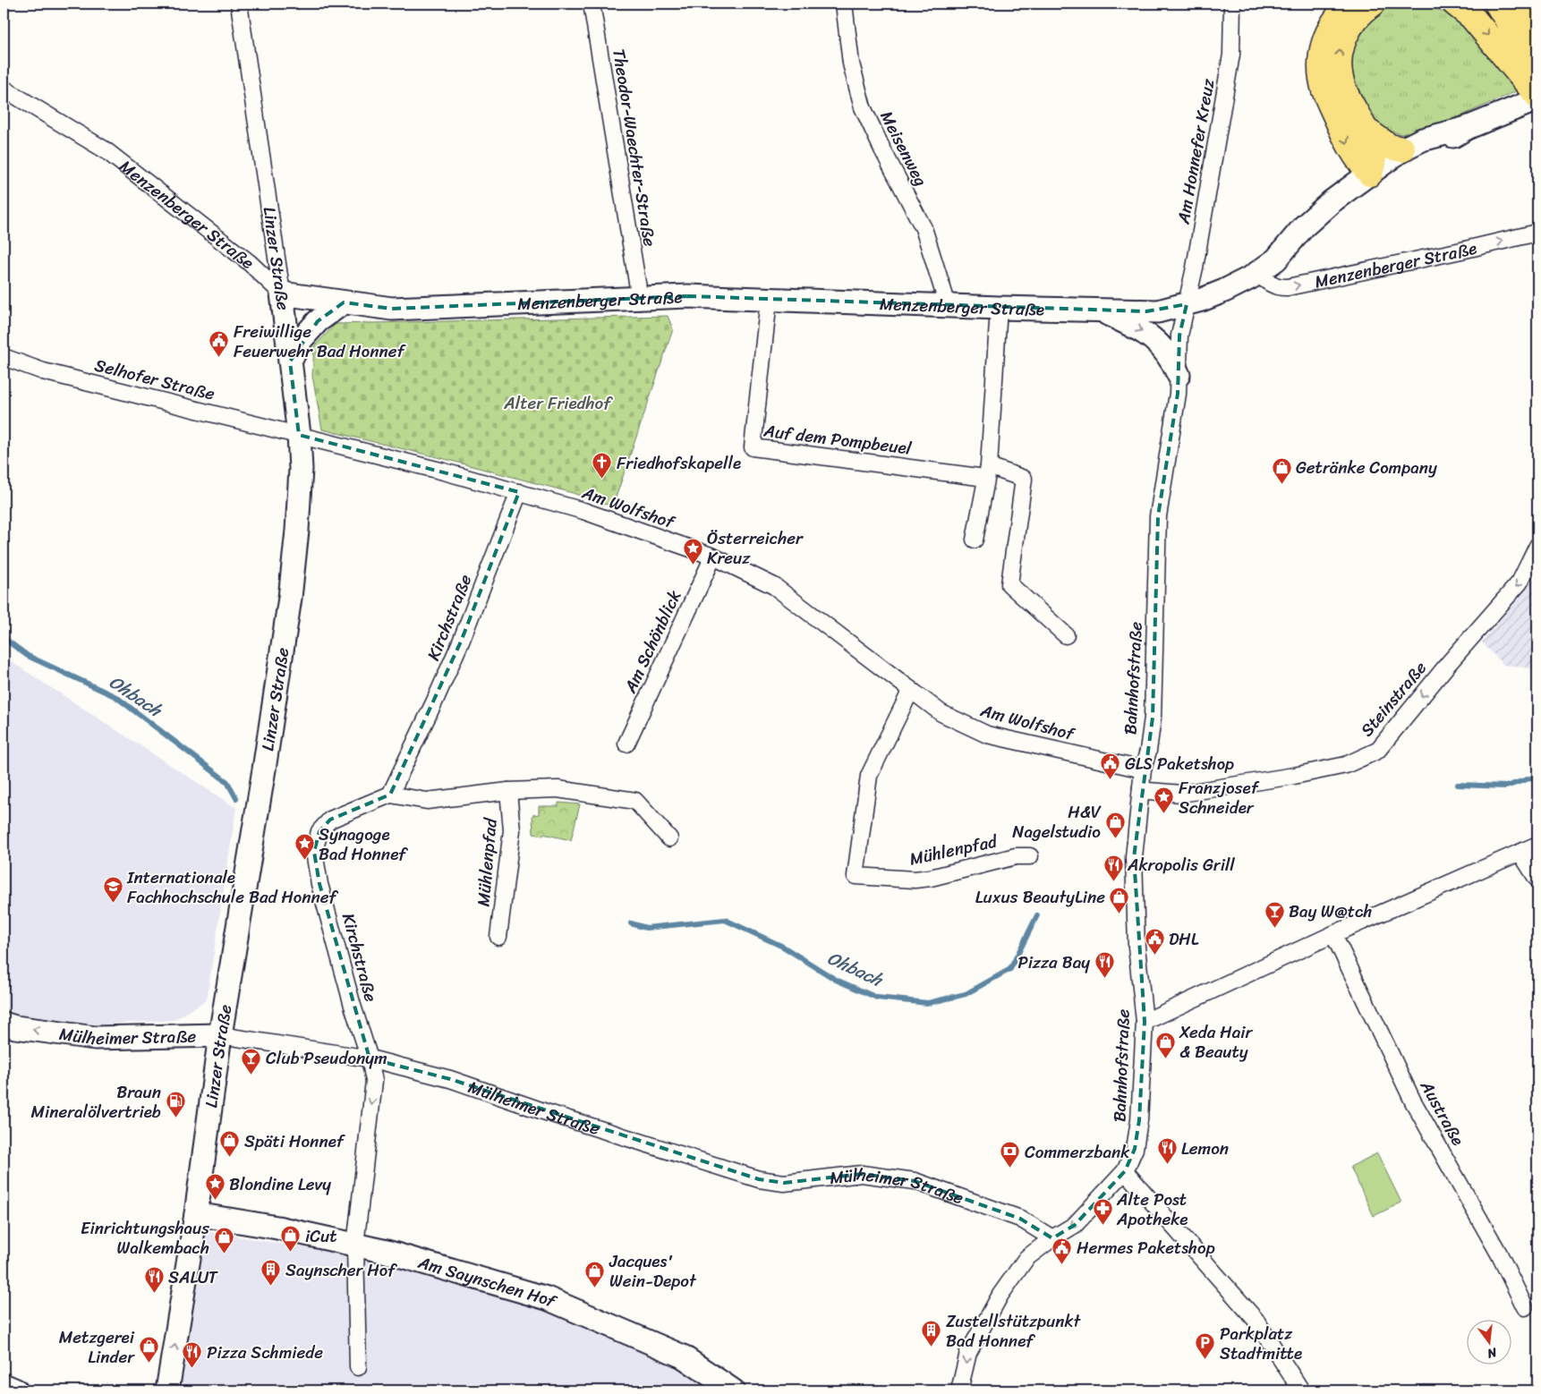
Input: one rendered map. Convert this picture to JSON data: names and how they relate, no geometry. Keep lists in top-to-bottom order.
{
  "streets": {
    "main road": [
      "Menzenberger Straße",
      "Linzer Straße",
      "Mülheimer Straße",
      "Am Saynschen Hof"
    ],
    "street": [
      "Theodor-Waechter-Straße",
      "Meisenweg",
      "Am Honnefer Kreuz",
      "Selhofer Straße",
      "Auf dem Pompbeuel",
      "Am Wolfshof",
      "Kirchstraße",
      "Am Schönblick",
      "Bahnhofstraße",
      "Steinstraße",
      "Mühlenpfad",
      "Austraße"
    ]
  },
  "crossings": [
    ["Theodor-Waechter-Straße", "Menzenberger Straße"],
    ["Meisenweg", "Menzenberger Straße"],
    ["Am Honnefer Kreuz", "Menzenberger Straße"],
    ["Am Honnefer Kreuz", "Bahnhofstraße"],
    ["Menzenberger Straße", "Linzer Straße"],
    ["Menzenberger Straße", "Auf dem Pompbeuel"],
    ["Menzenberger Straße", "Bahnhofstraße"],
    ["Linzer Straße", "Selhofer Straße"],
    ["Linzer Straße", "Am Wolfshof"],
    ["Linzer Straße", "Mülheimer Straße"],
    ["Linzer Straße", "Am Saynschen Hof"],
    ["Selhofer Straße", "Am Wolfshof"],
    ["Am Wolfshof", "Kirchstraße"],
    ["Am Wolfshof", "Am Schönblick"],
    ["Am Wolfshof", "Bahnhofstraße"],
    ["Am Wolfshof", "Mühlenpfad"],
    ["Kirchstraße", "Mühlenpfad"],
    ["Kirchstraße", "Mülheimer Straße"],
    ["Kirchstraße", "Am Saynschen Hof"],
    ["Bahnhofstraße", "Steinstraße"],
    ["Bahnhofstraße", "Mülheimer Straße"]
  ],
  "one_way": ["Steinstraße"],
  "water": ["Ohbach"],
  "parks": ["Alter Friedhof"],
  "places": {
    "public building": [
      "Freiwillige Feuerwehr Bad Honnef",
      "GLS Paketshop",
      "DHL",
      "Hermes Paketshop"
    ],
    "church": ["Friedhofskapelle"],
    "shop": [
      "Getränke Company",
      "H&V Nagelstudio",
      "Luxus BeautyLine",
      "Xeda Hair & Beauty",
      "Späti Honnef",
      "iCut",
      "Einrichtungshaus Walkembach",
      "Jacques' Wein-Depot",
      "Metzgerei Linder"
    ],
    "place": [
      "Österreicher Kreuz",
      "Franzjosef Schneider",
      "Synagoge Bad Honnef",
      "Blondine Levy"
    ],
    "restaurant": [
      "Akropolis Grill",
      "Pizza Bay",
      "Lemon",
      "SALUT",
      "Pizza Schmiede"
    ],
    "school or university": ["Internationale Fachhochschule Bad Honnef"],
    "bar": ["Bay W@tch", "Club Pseudonym"],
    "fuel station": ["Braun Mineralölvertrieb"],
    "bank": ["Commerzbank"],
    "pharmacy": ["Alte Post Apotheke"],
    "building": ["Saynscher Hof", "Zustellstützpunkt Bad Honnef"],
    "parking": ["Parkplatz Stadtmitte"]
  },
  "north": "bottom"
}
